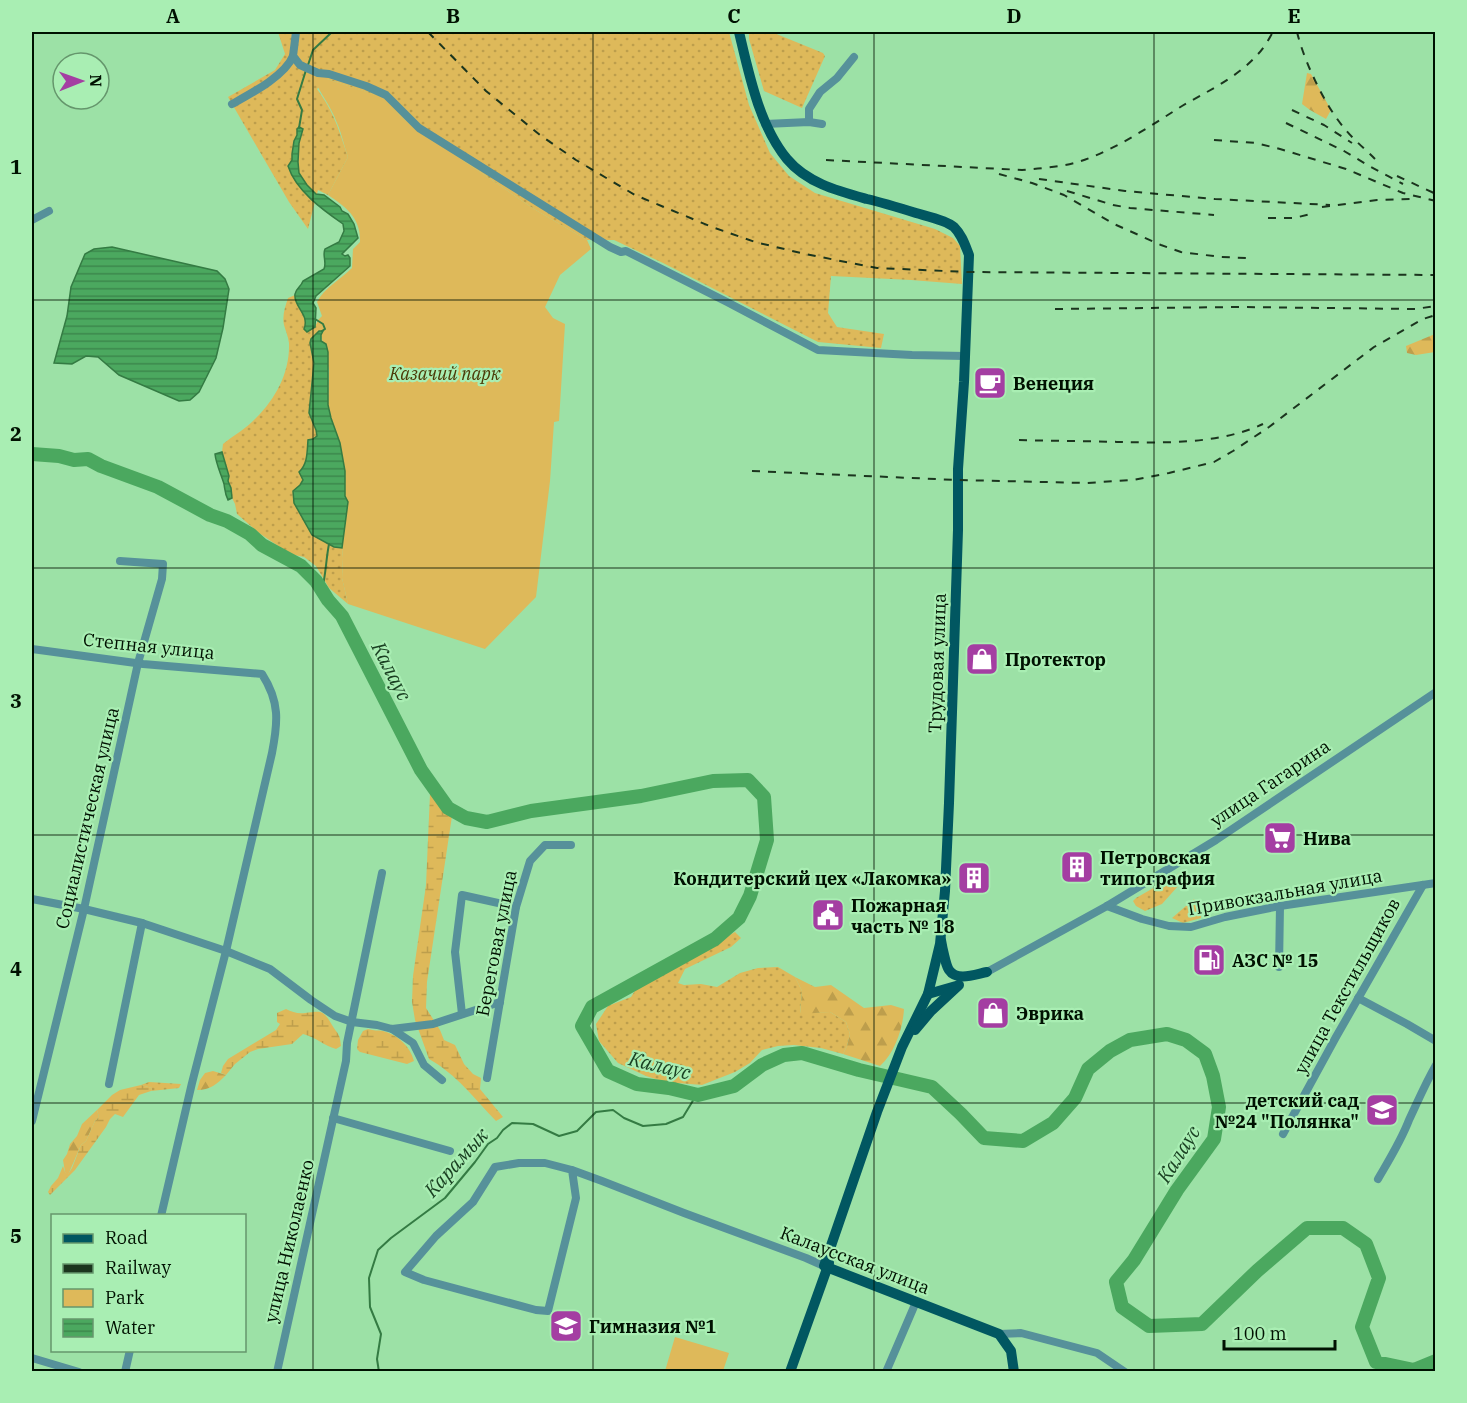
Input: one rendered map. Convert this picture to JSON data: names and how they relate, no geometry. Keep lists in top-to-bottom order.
{
  "streets": {
    "main road": ["Трудовая улица", "улица Гагарина", "Калаусская улица"],
    "street": [
      "Степная улица",
      "Социалистическая улица",
      "Привокзальная улица",
      "Береговая улица",
      "улица Текстильщиков",
      "улица Николаенко"
    ]
  },
  "crossings": [
    ["Степная улица", "Социалистическая улица"],
    ["Трудовая улица", "улица Гагарина"],
    ["улица Гагарина", "Привокзальная улица"],
    ["Привокзальная улица", "улица Текстильщиков"]
  ],
  "water": ["Калаус", "Карамык"],
  "parks": ["Казачий парк"],
  "places": {
    "cafe": ["Венеция"],
    "shop": ["Протектор", "Эврика"],
    "supermarket": ["Нива"],
    "building": ["Петровская типография", "Кондитерский цех «Лакомка»"],
    "public building": ["Пожарная часть № 18"],
    "fuel station": ["АЗС № 15"],
    "school or university": ["детский сад №24 \"Полянка\"", "Гимназия №1"]
  },
  "legend": [
    "Road",
    "Railway",
    "Park",
    "Water"
  ],
  "scale_bar": "100 m",
  "north": "right",
  "grid": {
    "columns": [
      "A",
      "B",
      "C",
      "D",
      "E"
    ],
    "rows": [
      "1",
      "2",
      "3",
      "4",
      "5"
    ]
  }
}
